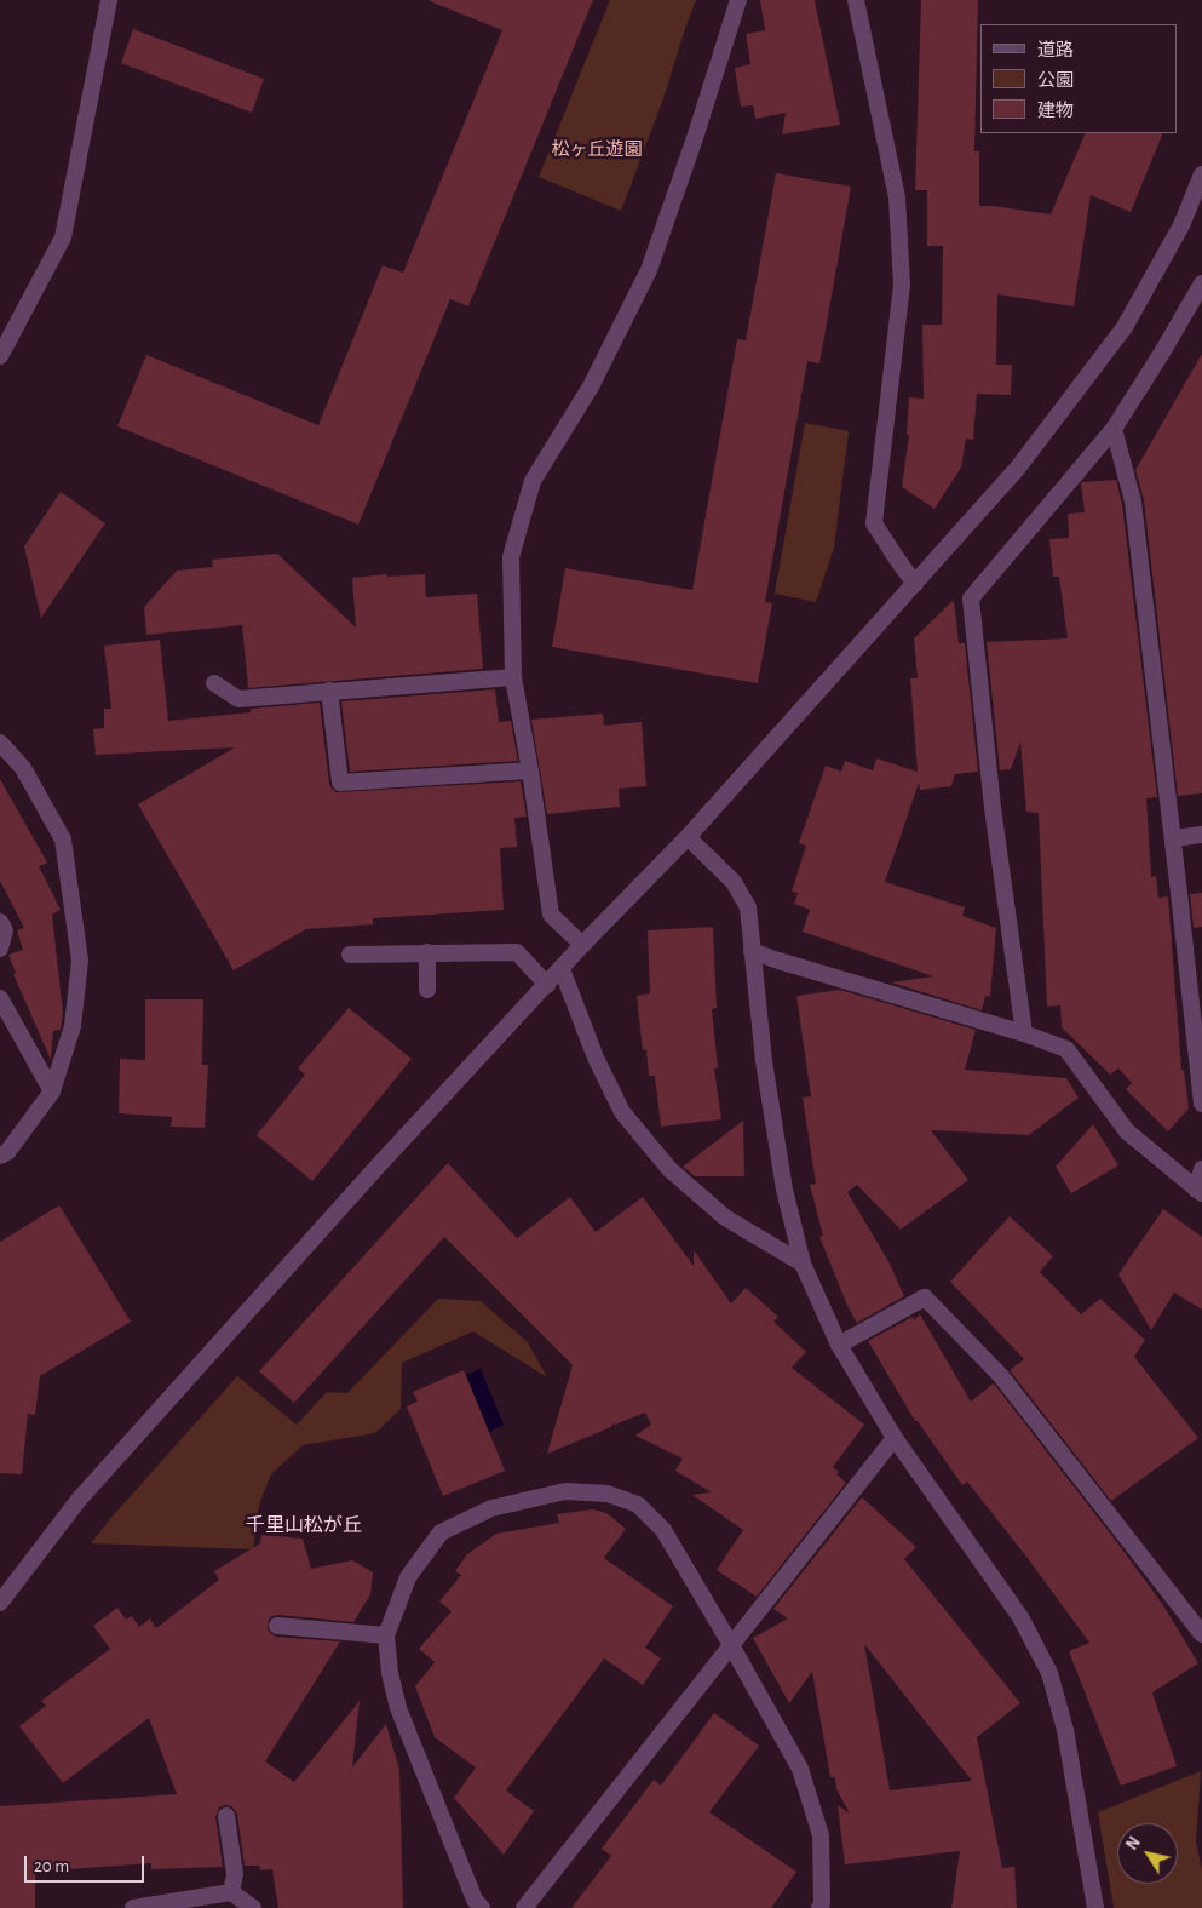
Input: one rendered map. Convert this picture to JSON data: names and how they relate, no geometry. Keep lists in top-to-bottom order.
{
  "districts": ["千里山松が丘"],
  "parks": ["松ヶ丘遊園"],
  "legend": ["道路", "公園", "建物"],
  "scale_bar": "20 m",
  "north": "top left"
}
